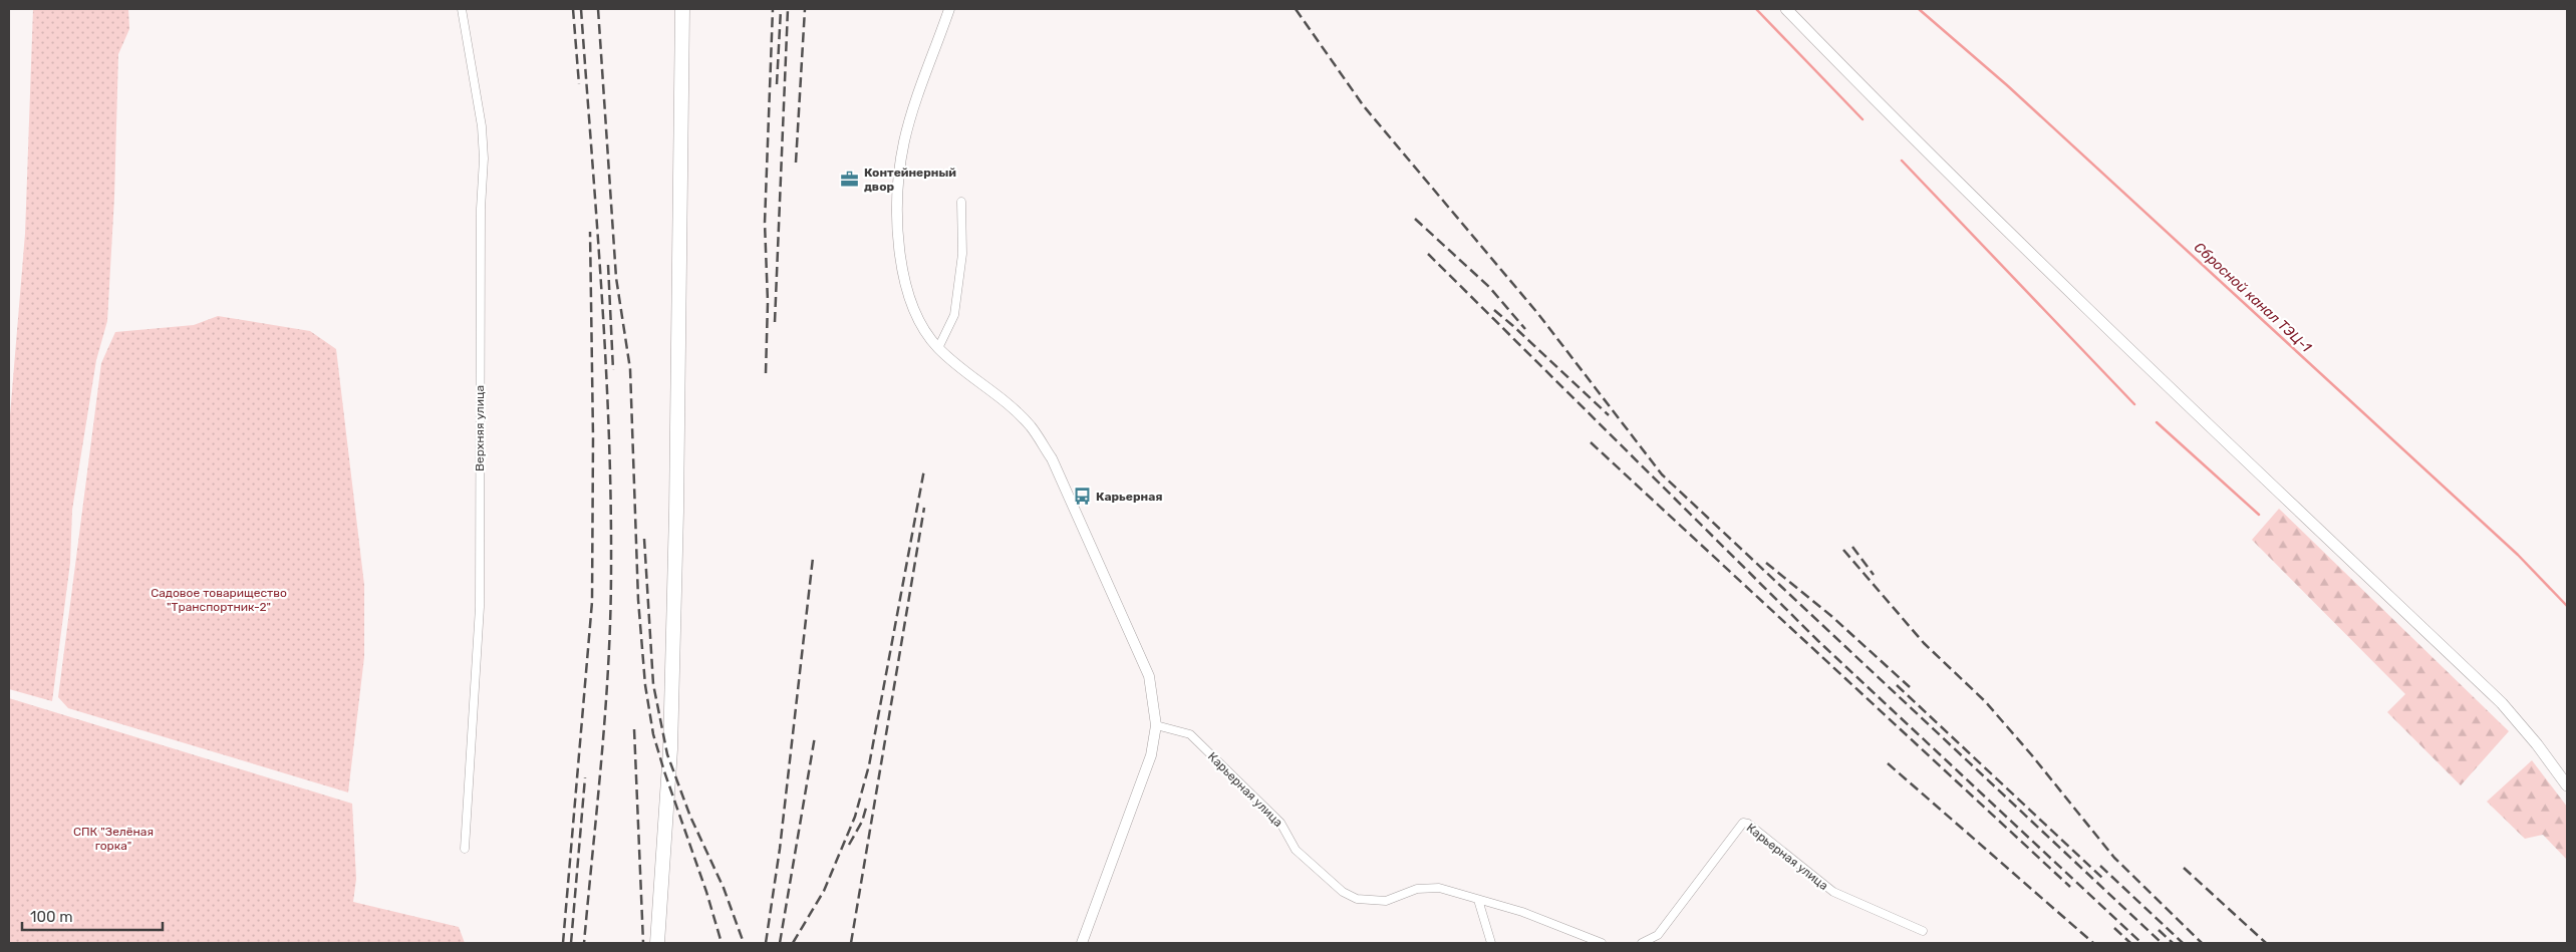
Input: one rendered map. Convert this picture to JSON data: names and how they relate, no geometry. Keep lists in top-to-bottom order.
{
  "streets": {
    "street": ["Верхняя улица", "Карьерная улица"]
  },
  "water": ["Сбросной канал ТЭЦ-1"],
  "parks": ["Садовое товарищество \"Транспортник-2\"", "СПК \"Зелёная горка\""],
  "places": {
    "office": ["Контейнерный двор"],
    "bus stop": ["Карьерная"]
  },
  "scale_bar": "100 m"
}
